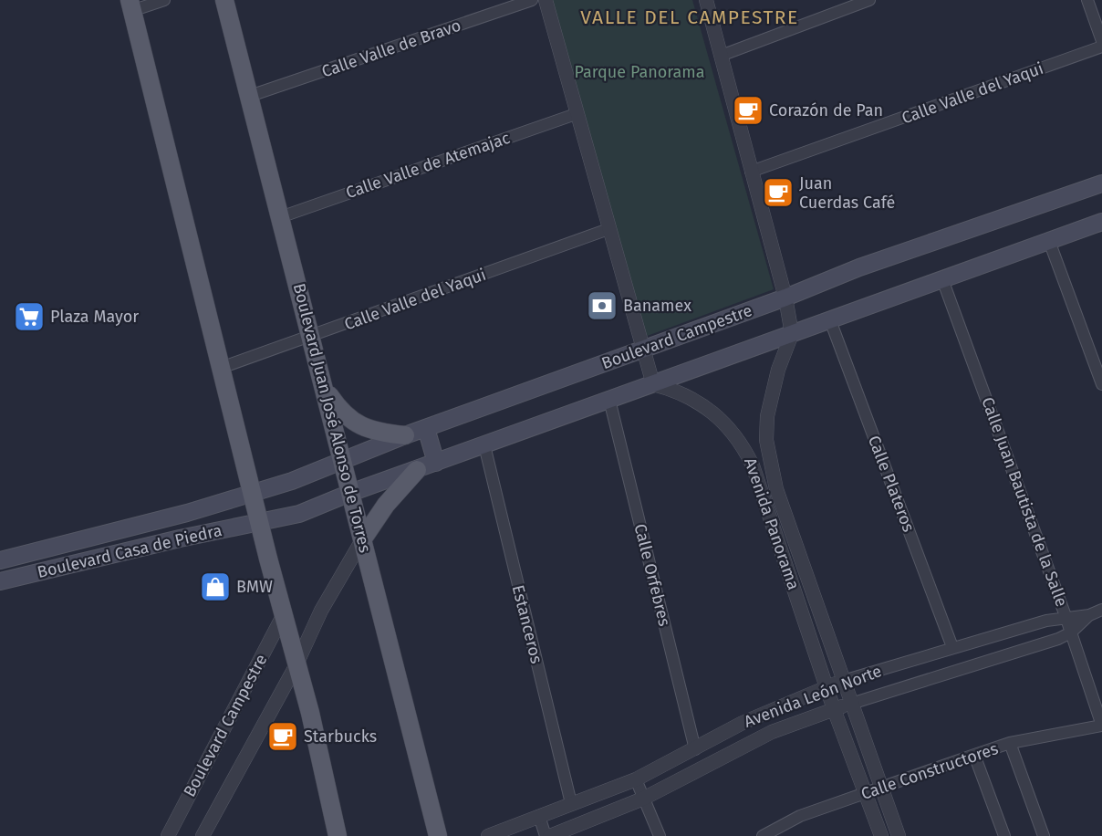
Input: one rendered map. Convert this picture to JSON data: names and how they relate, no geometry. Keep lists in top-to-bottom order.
{
  "streets": {
    "main road": ["Boulevard Campestre", "Boulevard Juan José Alonso de Torres", "Boulevard Casa de Piedra"],
    "street": [
      "Calle Valle de Bravo",
      "Calle Valle del Yaqui",
      "Calle Valle de Atemajac",
      "Calle Plateros",
      "Calle Juan Bautista de la Salle",
      "Avenida Panorama",
      "Calle Orfebres",
      "Estanceros",
      "Avenida León Norte",
      "Calle Constructores"
    ]
  },
  "crossings": [
    ["Calle Valle de Bravo", "Boulevard Juan José Alonso de Torres"],
    ["Calle Valle del Yaqui", "Boulevard Juan José Alonso de Torres"],
    ["Calle Valle del Yaqui", "Avenida Panorama"],
    ["Calle Valle de Atemajac", "Boulevard Juan José Alonso de Torres"],
    ["Boulevard Campestre", "Boulevard Juan José Alonso de Torres"],
    ["Boulevard Campestre", "Avenida Panorama"],
    ["Boulevard Campestre", "Boulevard Casa de Piedra"],
    ["Calle Plateros", "Avenida León Norte"],
    ["Calle Juan Bautista de la Salle", "Avenida León Norte"],
    ["Calle Juan Bautista de la Salle", "Calle Constructores"],
    ["Avenida Panorama", "Avenida León Norte"],
    ["Avenida Panorama", "Calle Constructores"],
    ["Calle Orfebres", "Avenida León Norte"],
    ["Estanceros", "Avenida León Norte"]
  ],
  "districts": ["VALLE DEL CAMPESTRE"],
  "parks": ["Parque Panorama"],
  "places": {
    "cafe": ["Corazón de Pan", "Juan Cuerdas Café", "Starbucks"],
    "bank": ["Banamex"],
    "supermarket": ["Plaza Mayor"],
    "shop": ["BMW"]
  }
}
